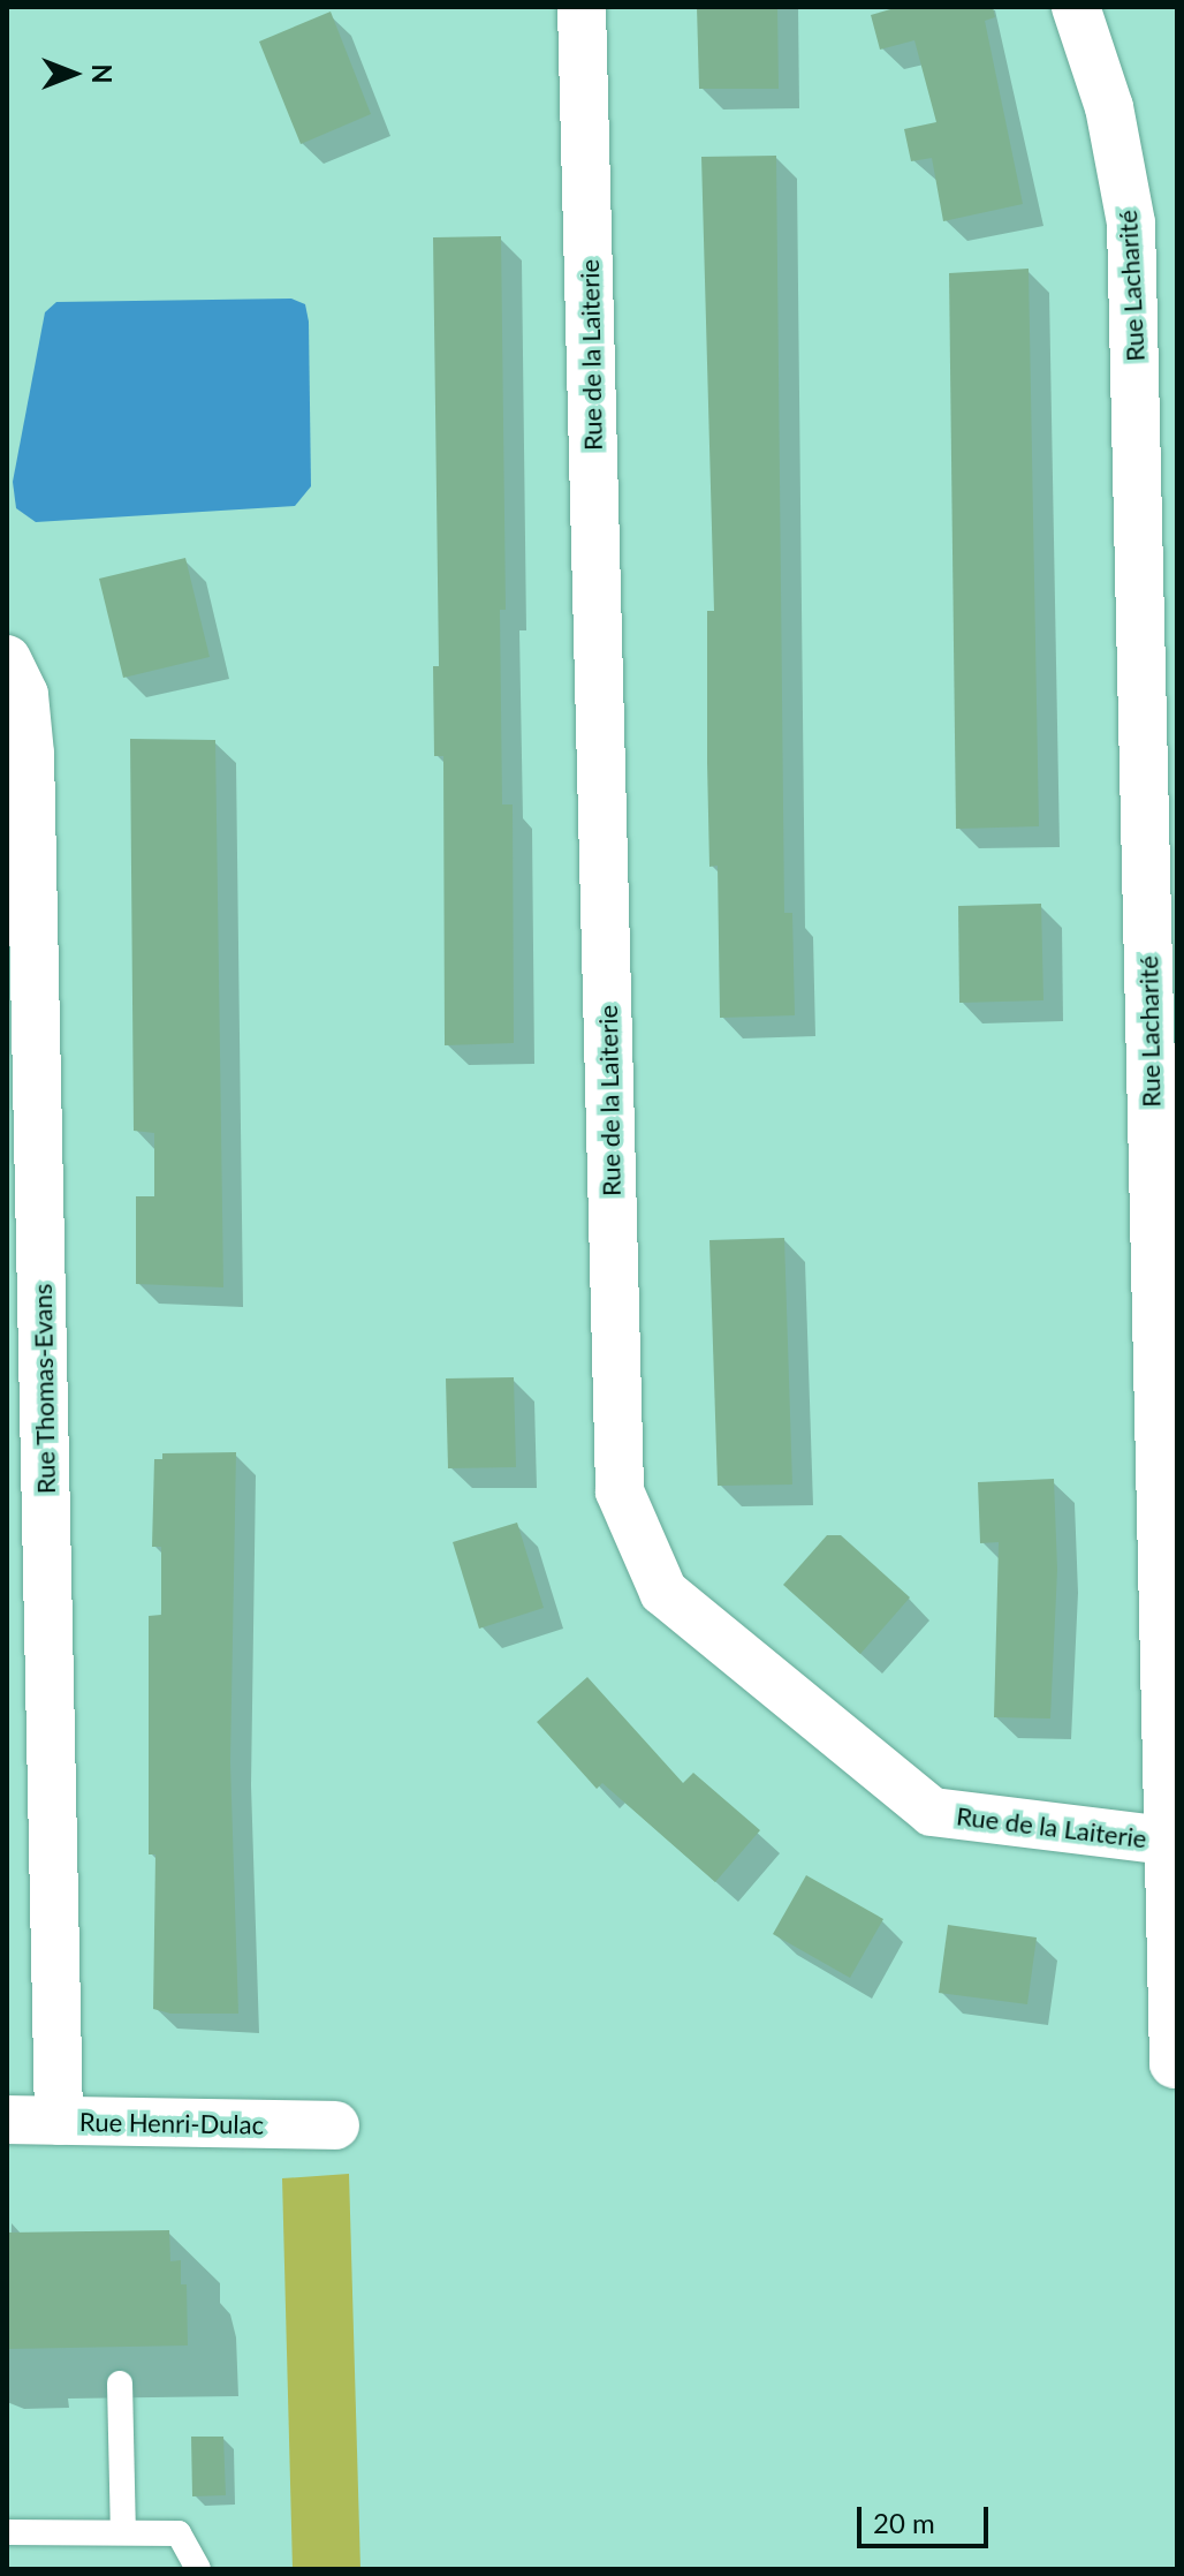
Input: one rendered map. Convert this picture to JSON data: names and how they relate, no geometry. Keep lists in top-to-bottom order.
{
  "streets": {
    "street": [
      "Rue Lacharité",
      "Rue de la Laiterie",
      "Rue Thomas-Evans",
      "Rue Henri-Dulac"
    ]
  },
  "crossings": [
    ["Rue Lacharité", "Rue de la Laiterie"],
    ["Rue Thomas-Evans", "Rue Henri-Dulac"]
  ],
  "scale_bar": "20 m",
  "north": "right"
}
